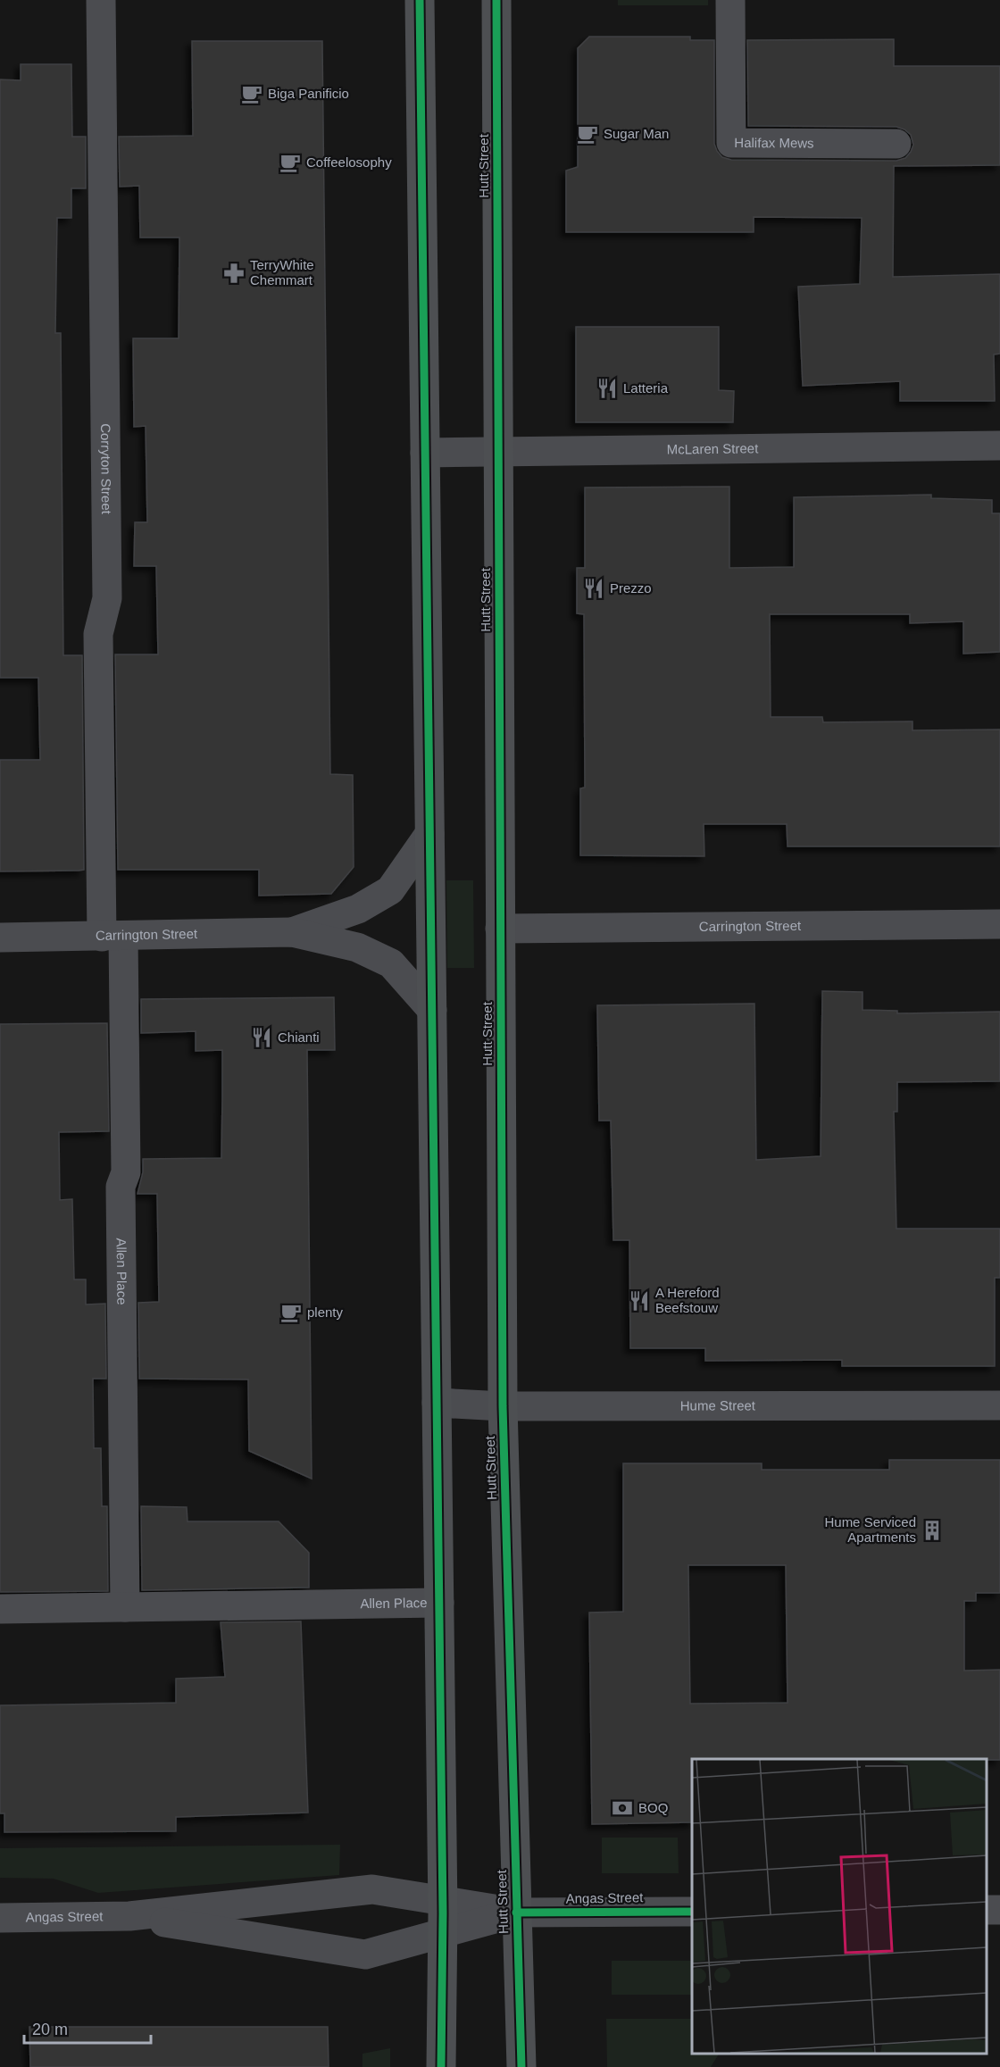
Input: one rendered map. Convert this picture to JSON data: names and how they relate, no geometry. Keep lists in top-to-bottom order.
{
  "streets": {
    "main road": ["Hutt Street"],
    "street": [
      "Halifax Mews",
      "McLaren Street",
      "Corryton Street",
      "Carrington Street",
      "Allen Place",
      "Hume Street",
      "Angas Street"
    ]
  },
  "crossings": [
    ["Hutt Street", "McLaren Street"],
    ["Hutt Street", "Carrington Street"],
    ["Hutt Street", "Hume Street"],
    ["Hutt Street", "Angas Street"],
    ["Corryton Street", "Carrington Street"],
    ["Corryton Street", "Allen Place"],
    ["Carrington Street", "Allen Place"]
  ],
  "places": {
    "cafe": [
      "Biga Panificio",
      "Sugar Man",
      "Coffeelosophy",
      "plenty"
    ],
    "pharmacy": ["TerryWhite Chemmart"],
    "restaurant": [
      "Latteria",
      "Prezzo",
      "Chianti",
      "A Hereford Beefstouw"
    ],
    "building": ["Hume Serviced Apartments"],
    "bank": ["BOQ"]
  },
  "scale_bar": "20 m"
}
